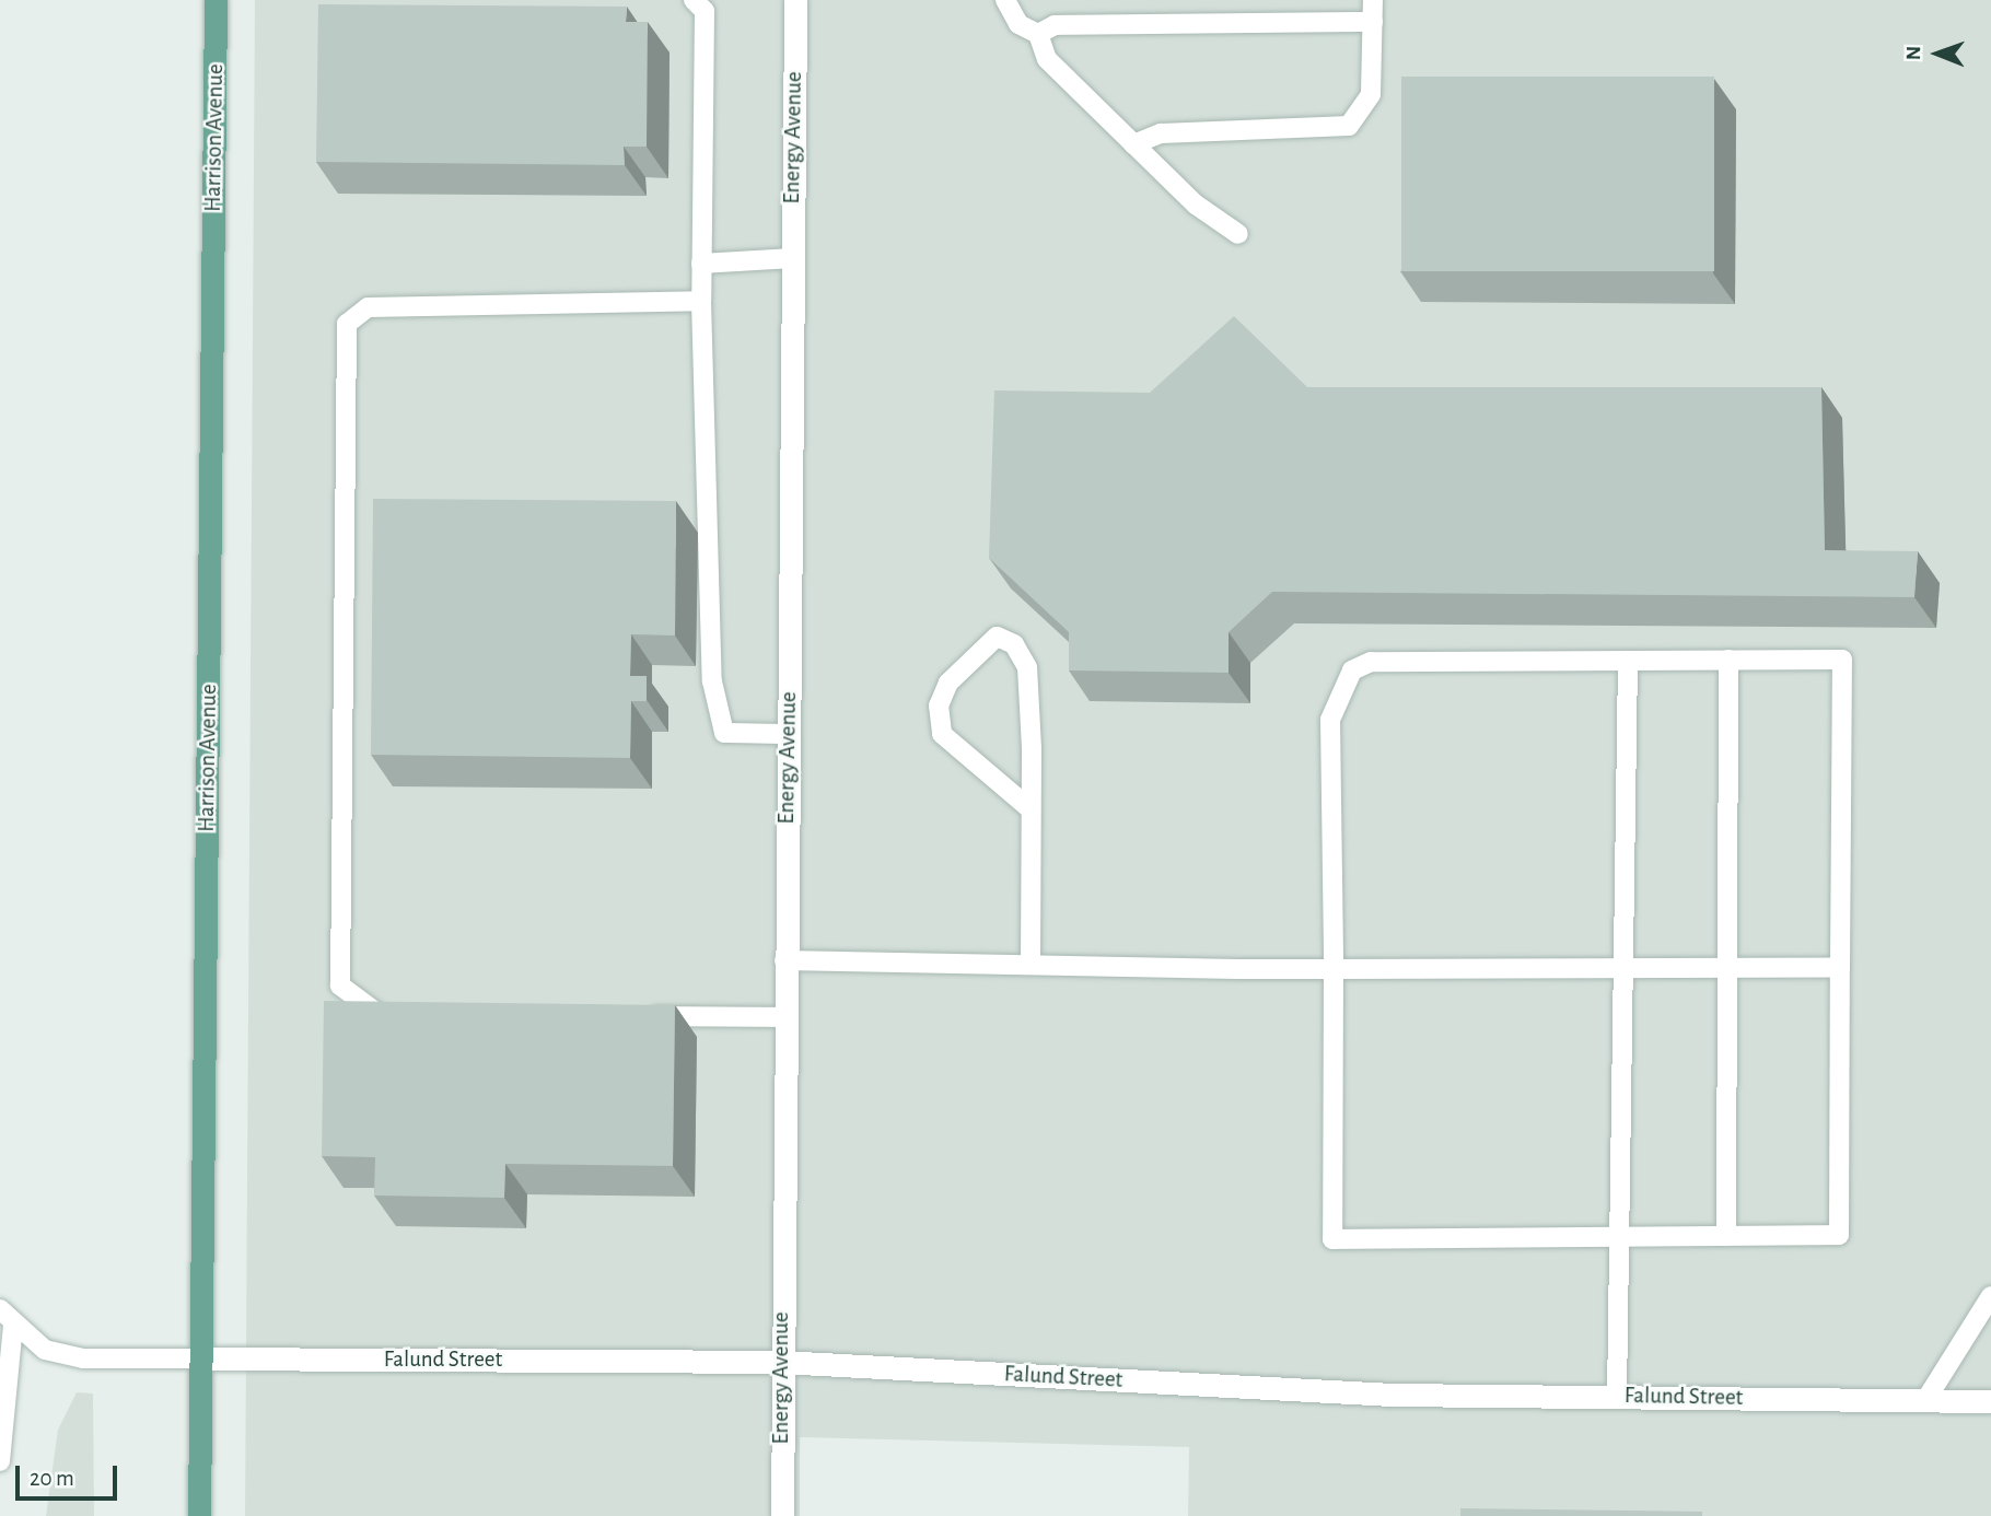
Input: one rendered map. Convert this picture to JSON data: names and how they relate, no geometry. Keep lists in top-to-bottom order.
{
  "streets": {
    "main road": ["Harrison Avenue"],
    "street": ["Energy Avenue", "Falund Street"]
  },
  "crossings": [
    ["Harrison Avenue", "Falund Street"],
    ["Energy Avenue", "Falund Street"]
  ],
  "scale_bar": "20 m",
  "north": "left"
}
